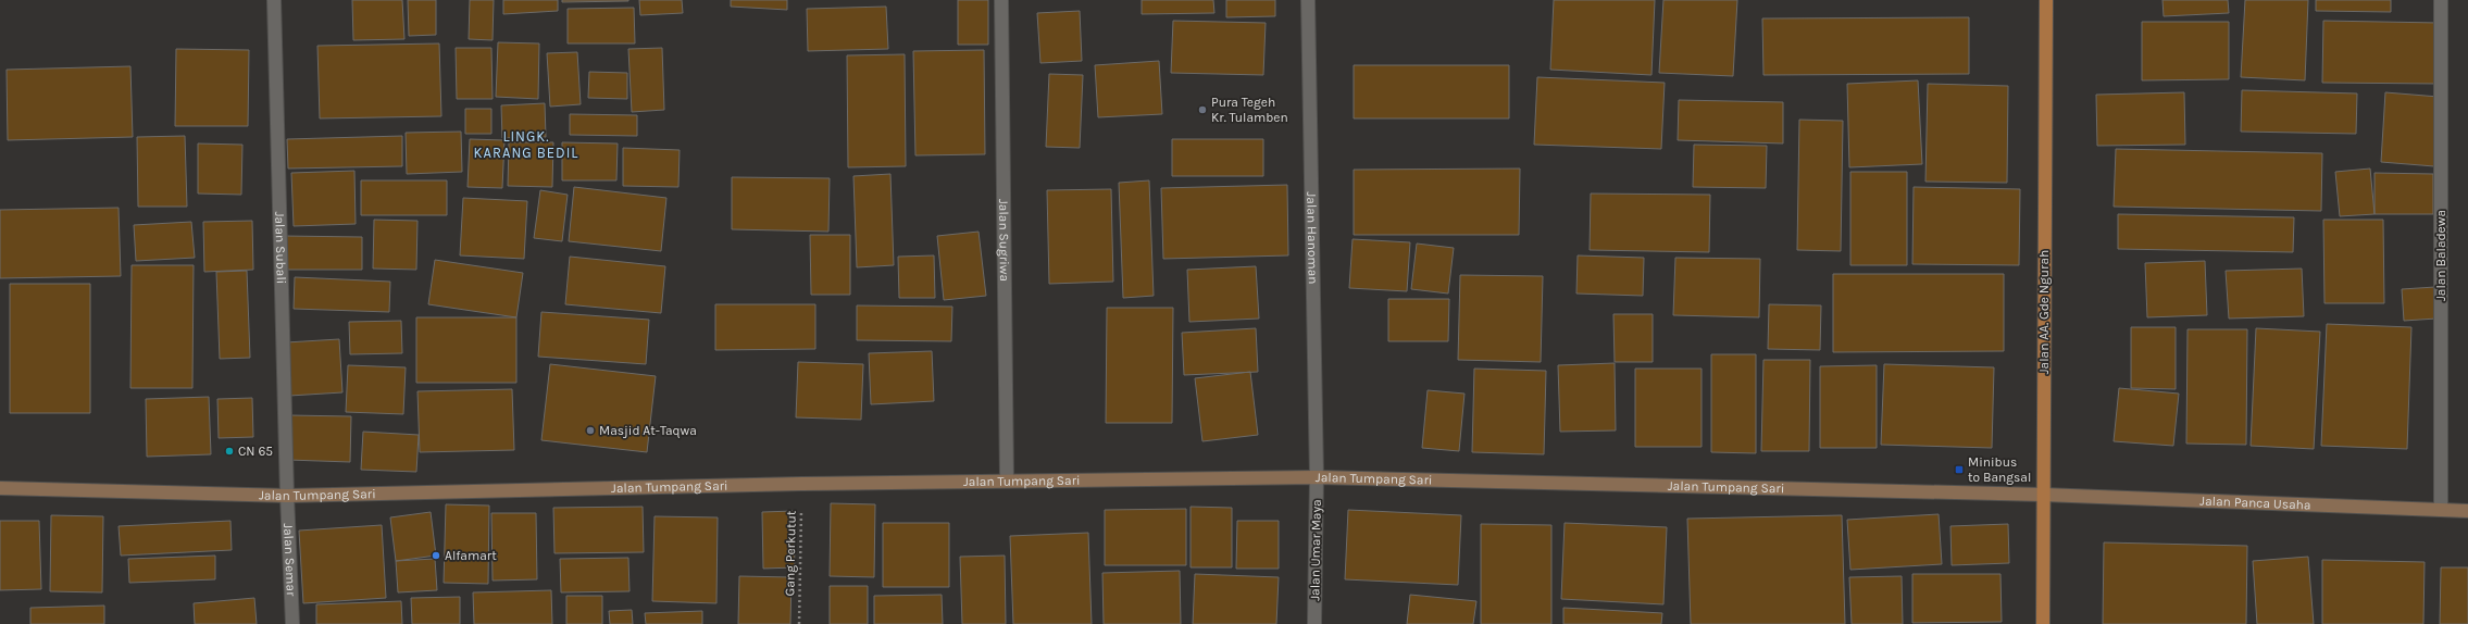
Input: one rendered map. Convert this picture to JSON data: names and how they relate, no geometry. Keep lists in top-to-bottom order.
{
  "streets": {
    "main road": ["Jalan AA. Gde Ngurah", "Jalan Tumpang Sari", "Jalan Panca Usaha"],
    "street": [
      "Jalan Hanoman",
      "Jalan Sugriwa",
      "Jalan Subali",
      "Jalan Baladewa",
      "Jalan Umar Maya",
      "Jalan Semar"
    ],
    "path": ["Gang Perkutut"]
  },
  "crossings": [
    ["Jalan Hanoman", "Jalan Tumpang Sari"],
    ["Jalan Hanoman", "Jalan Umar Maya"],
    ["Jalan Sugriwa", "Jalan Tumpang Sari"],
    ["Jalan Subali", "Jalan Tumpang Sari"],
    ["Jalan Subali", "Jalan Semar"],
    ["Jalan Baladewa", "Jalan Panca Usaha"],
    ["Jalan AA. Gde Ngurah", "Jalan Tumpang Sari"],
    ["Jalan AA. Gde Ngurah", "Jalan Panca Usaha"],
    ["Jalan Tumpang Sari", "Jalan Panca Usaha"],
    ["Jalan Tumpang Sari", "Jalan Umar Maya"],
    ["Jalan Tumpang Sari", "Gang Perkutut"],
    ["Jalan Tumpang Sari", "Jalan Semar"]
  ],
  "districts": ["LINGK. KARANG BEDIL"],
  "places": {
    "other": [
      "Pura Tegeh Kr. Tulamben",
      "Masjid At-Taqwa",
      "CN 65",
      "Alfamart"
    ],
    "transit": ["Minibus to Bangsal"]
  }
}
